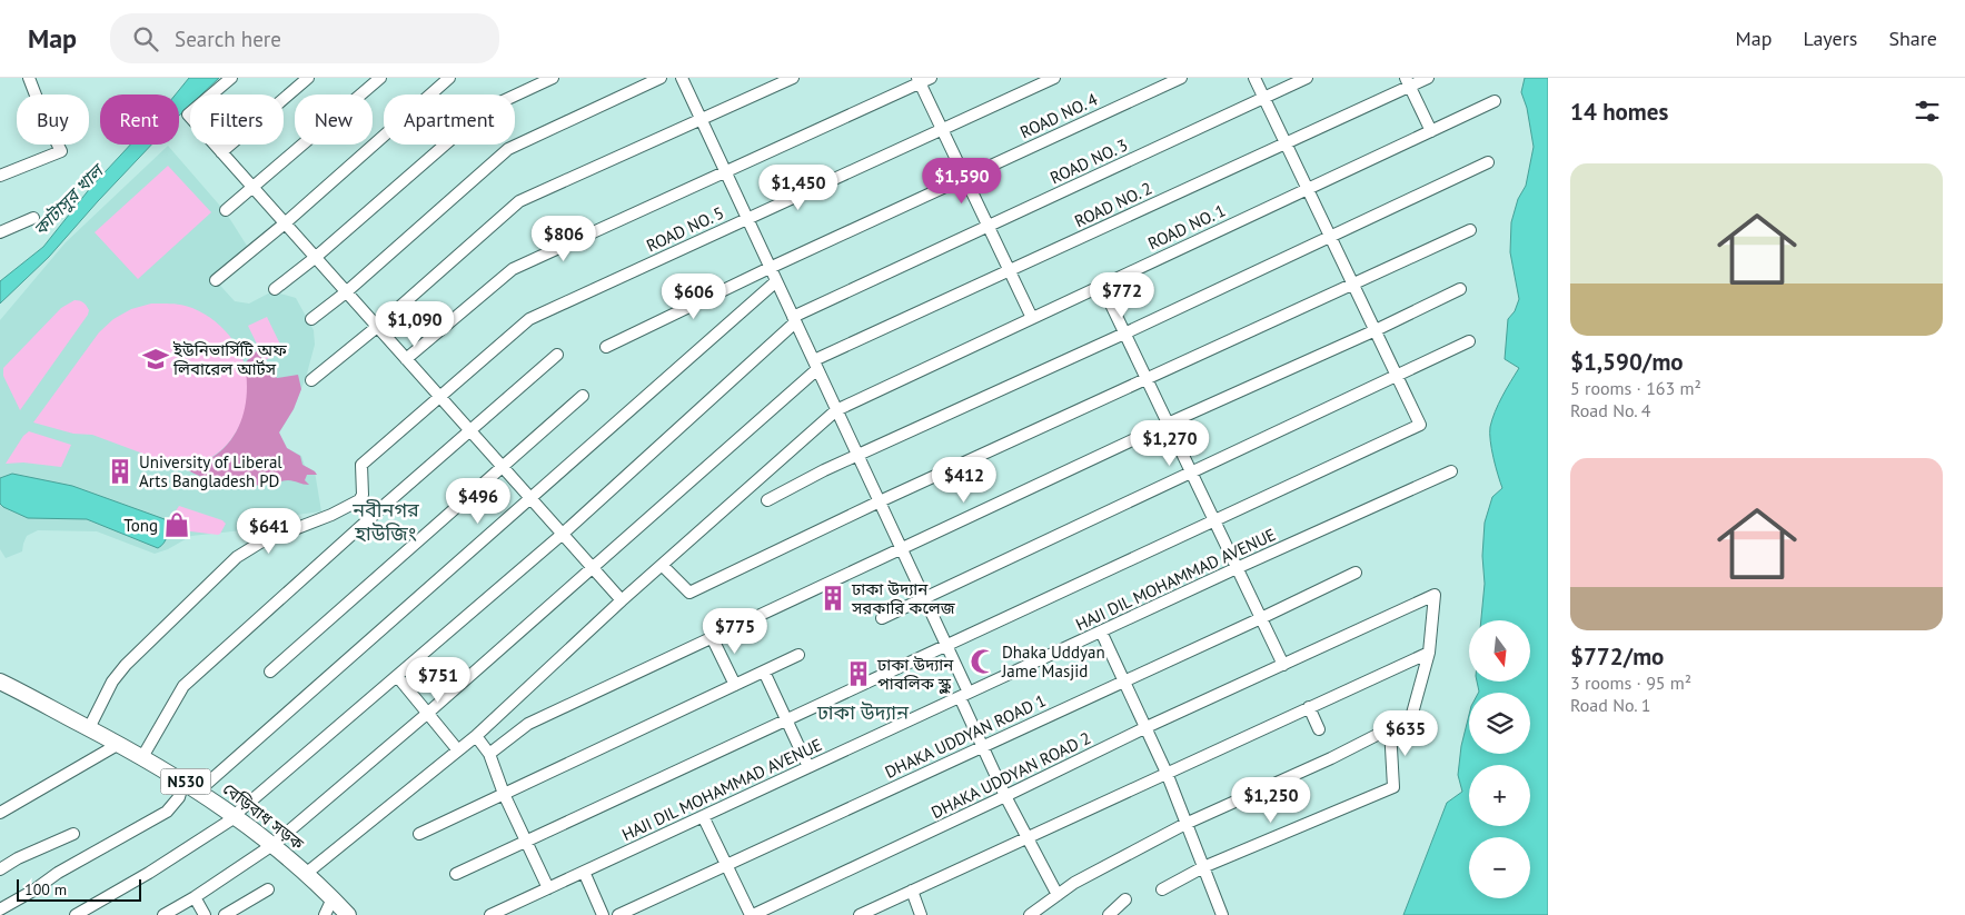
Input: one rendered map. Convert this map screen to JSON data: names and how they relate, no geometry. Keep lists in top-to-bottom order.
{
  "streets": {
    "highway": ["N530", "বেড়িবাধ সড়ক"],
    "street": [
      "ROAD NO. 4",
      "ROAD NO. 3",
      "ROAD NO. 2",
      "ROAD NO. 1",
      "ROAD NO. 5",
      "HAJI DIL MOHAMMAD AVENUE",
      "DHAKA UDDYAN ROAD 1",
      "DHAKA UDDYAN ROAD 2"
    ]
  },
  "crossings": [
    ["ROAD NO. 3", "বেড়িবাধ সড়ক"],
    ["ROAD NO. 2", "বেড়িবাধ সড়ক"],
    ["ROAD NO. 1", "বেড়িবাধ সড়ক"]
  ],
  "districts": ["নবীনগর হাউজিং", "ঢাকা উদ্যান"],
  "water": ["কাটাসুর খাল"],
  "places": {
    "school or university": ["ইউনিভার্সিটি অফ লিবারেল আর্টস"],
    "building": ["University of Liberal Arts Bangladesh PD", "ঢাকা উদ্যান সরকারি কলেজ", "ঢাকা উদ্যান পাবলিক স্কুল"],
    "shop": ["Tong"],
    "mosque": ["Dhaka Uddyan Jame Masjid"]
  },
  "scale_bar": "100 m",
  "north": "bottom",
  "page": {
    "header": "Map",
    "search": "Search here",
    "nav": ["Map", "Layers", "Share"],
    "heading": "14 homes",
    "chip": [
      "Buy",
      "Rent",
      "Filters",
      "New",
      "Apartment"
    ],
    "list": [
      {
        "name": "$1,590/mo",
        "note": "5 rooms · 163 m² · Road No. 4"
      },
      {
        "name": "$772/mo",
        "note": "3 rooms · 95 m² · Road No. 1"
      }
    ],
    "price": [
      "$1,590",
      "$1,450",
      "$806",
      "$772",
      "$606",
      "$1,090",
      "$1,270",
      "$412",
      "$496",
      "$641",
      "$775",
      "$751",
      "$635",
      "$1,250"
    ],
    "map_buttons": ["+", "−"],
    "scale": "100 m"
  }
}
